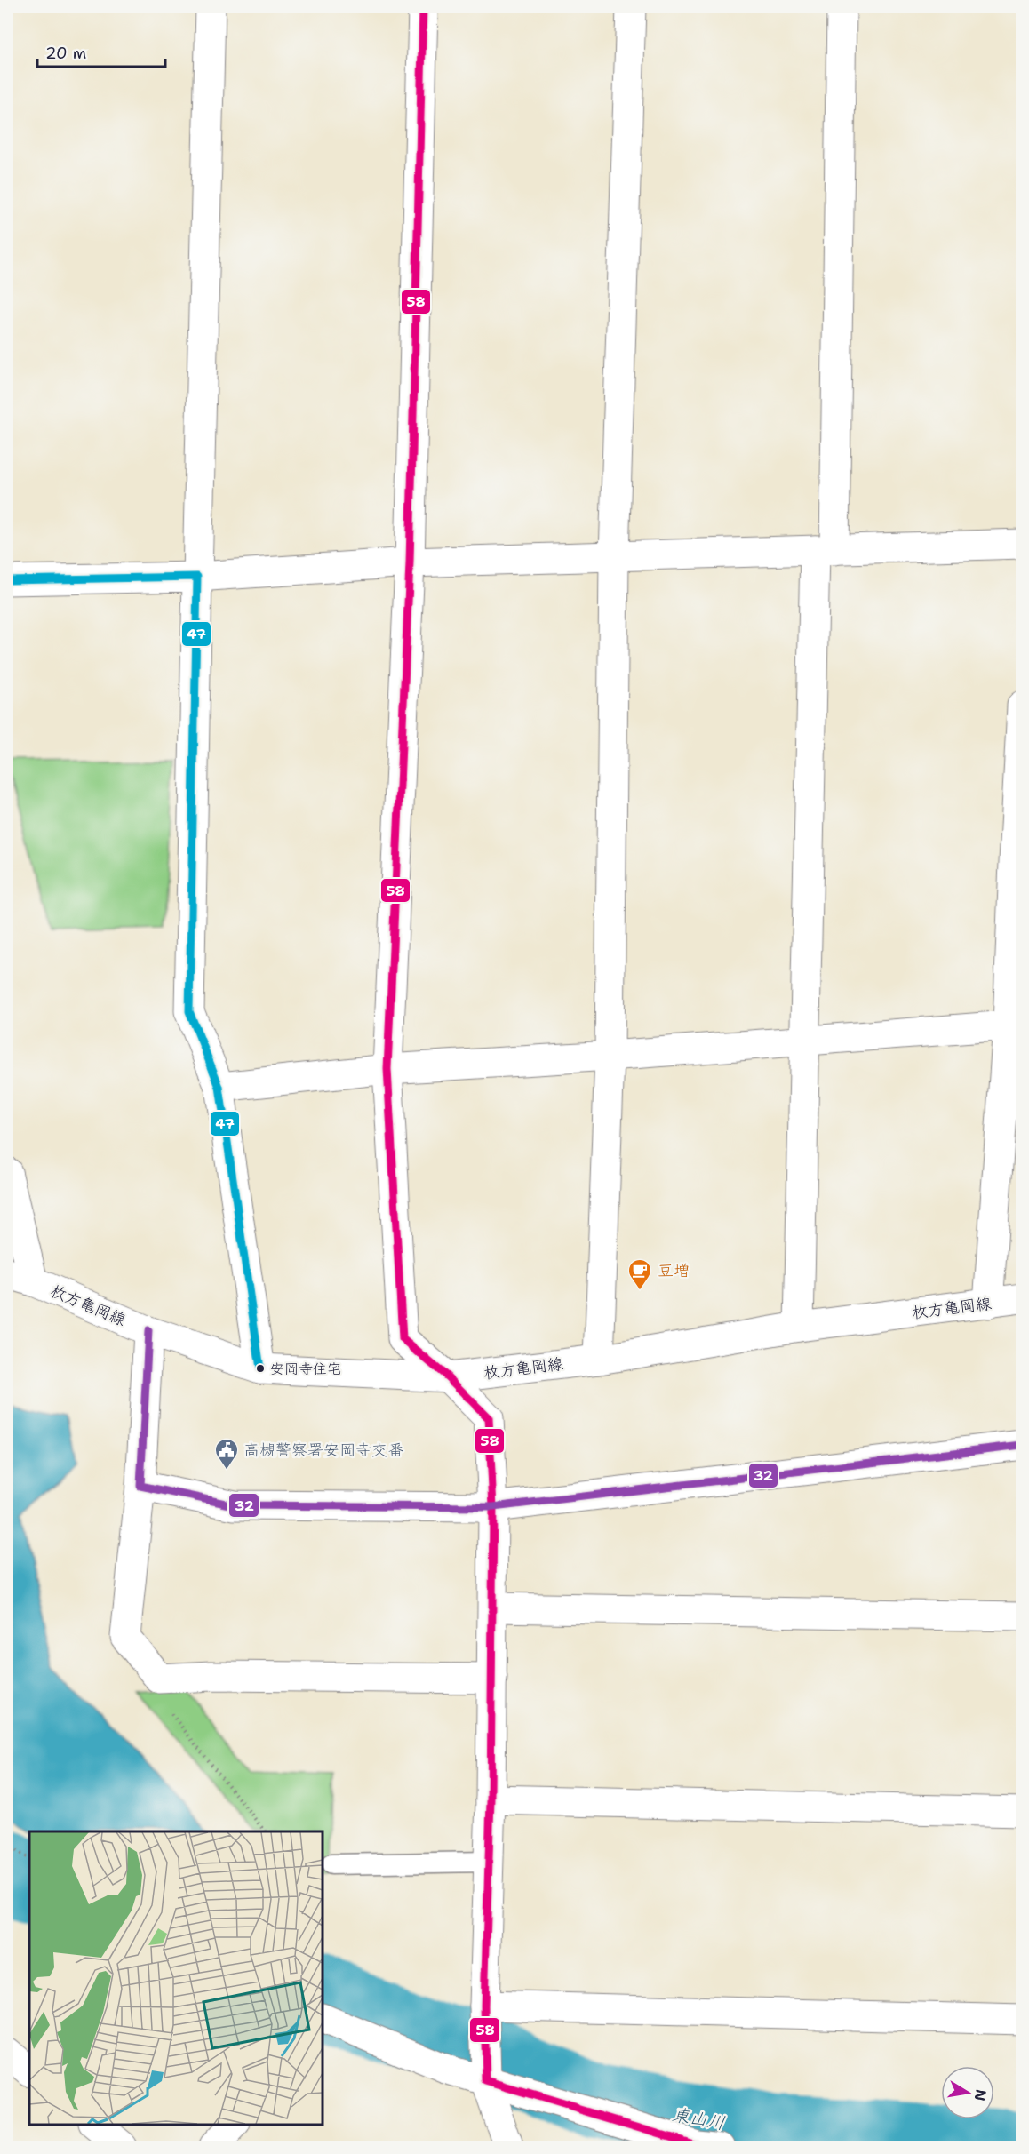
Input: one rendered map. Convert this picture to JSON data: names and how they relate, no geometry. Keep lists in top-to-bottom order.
{
  "streets": {
    "street": ["枚方亀岡線"]
  },
  "water": ["東山川"],
  "places": {
    "cafe": ["豆増"],
    "other": ["安岡寺住宅"],
    "public building": ["高槻警察署安岡寺交番"]
  },
  "lines": ["transit line 58", "transit line 47", "transit line 32"],
  "scale_bar": "20 m",
  "north": "right"
}
